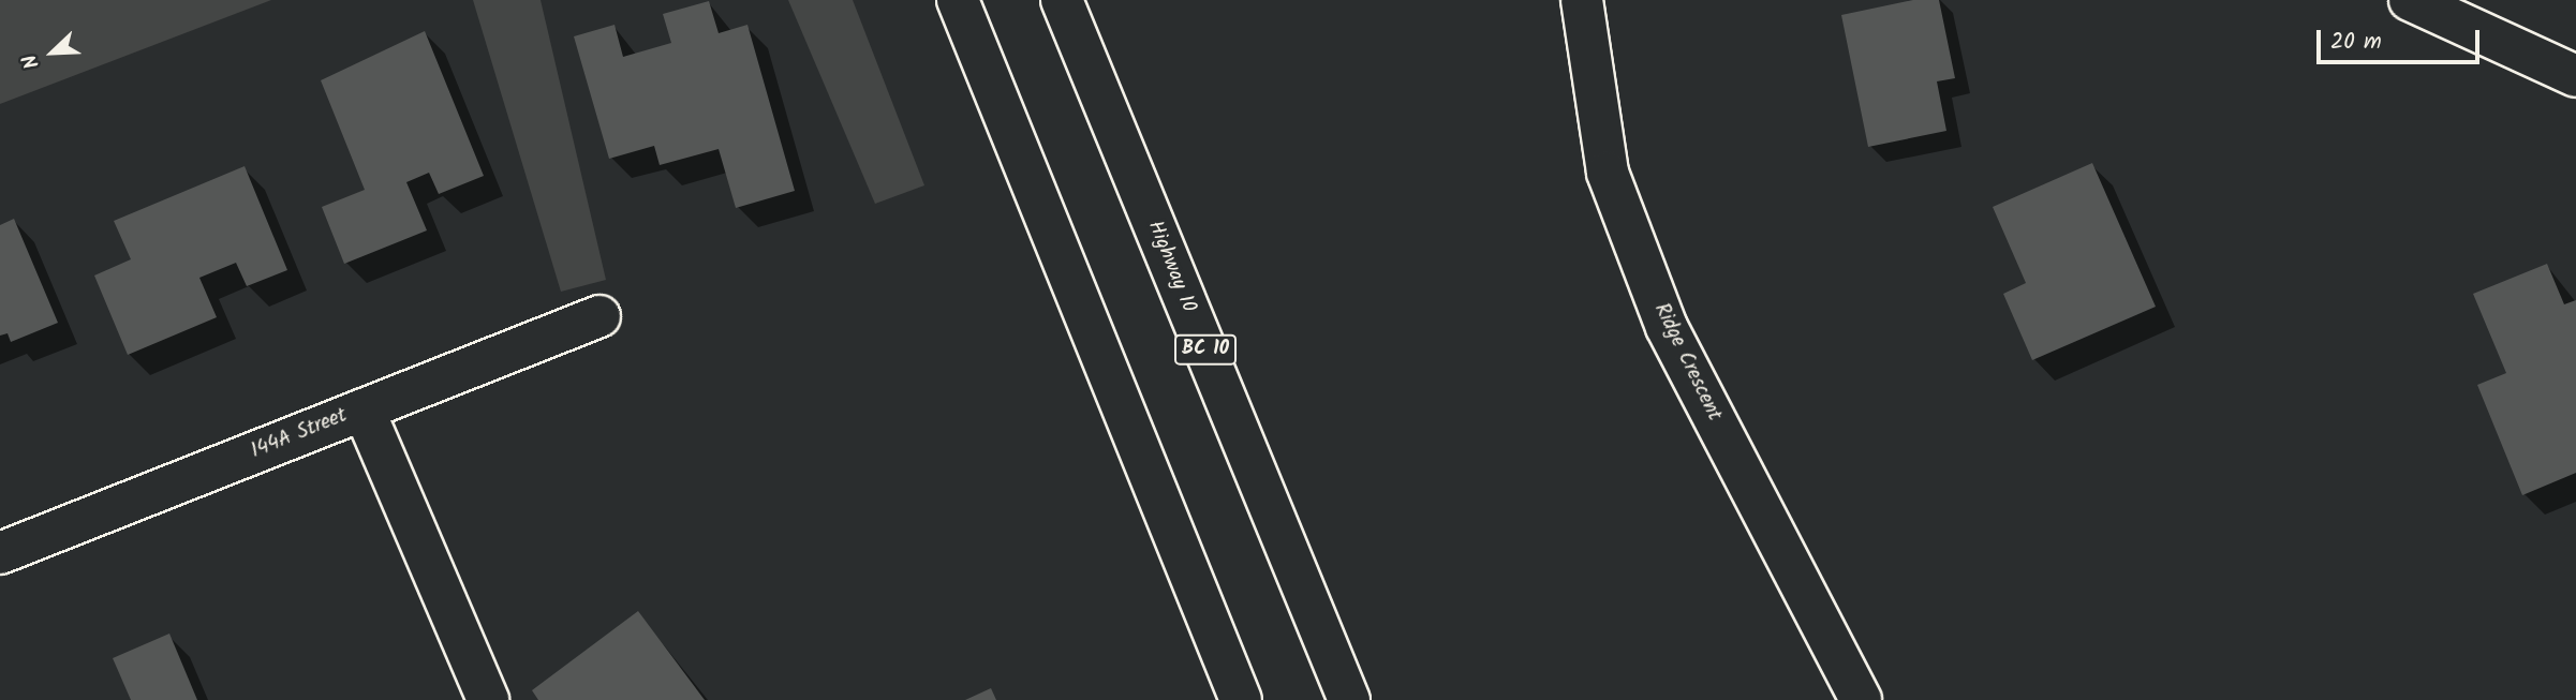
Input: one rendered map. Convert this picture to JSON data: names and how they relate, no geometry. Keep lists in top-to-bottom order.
{
  "streets": {
    "main road": [
      "Highway 10",
      "BC 10",
      "Ridge Crescent",
      "144A Street"
    ]
  },
  "scale_bar": "20 m",
  "north": "bottom left"
}
